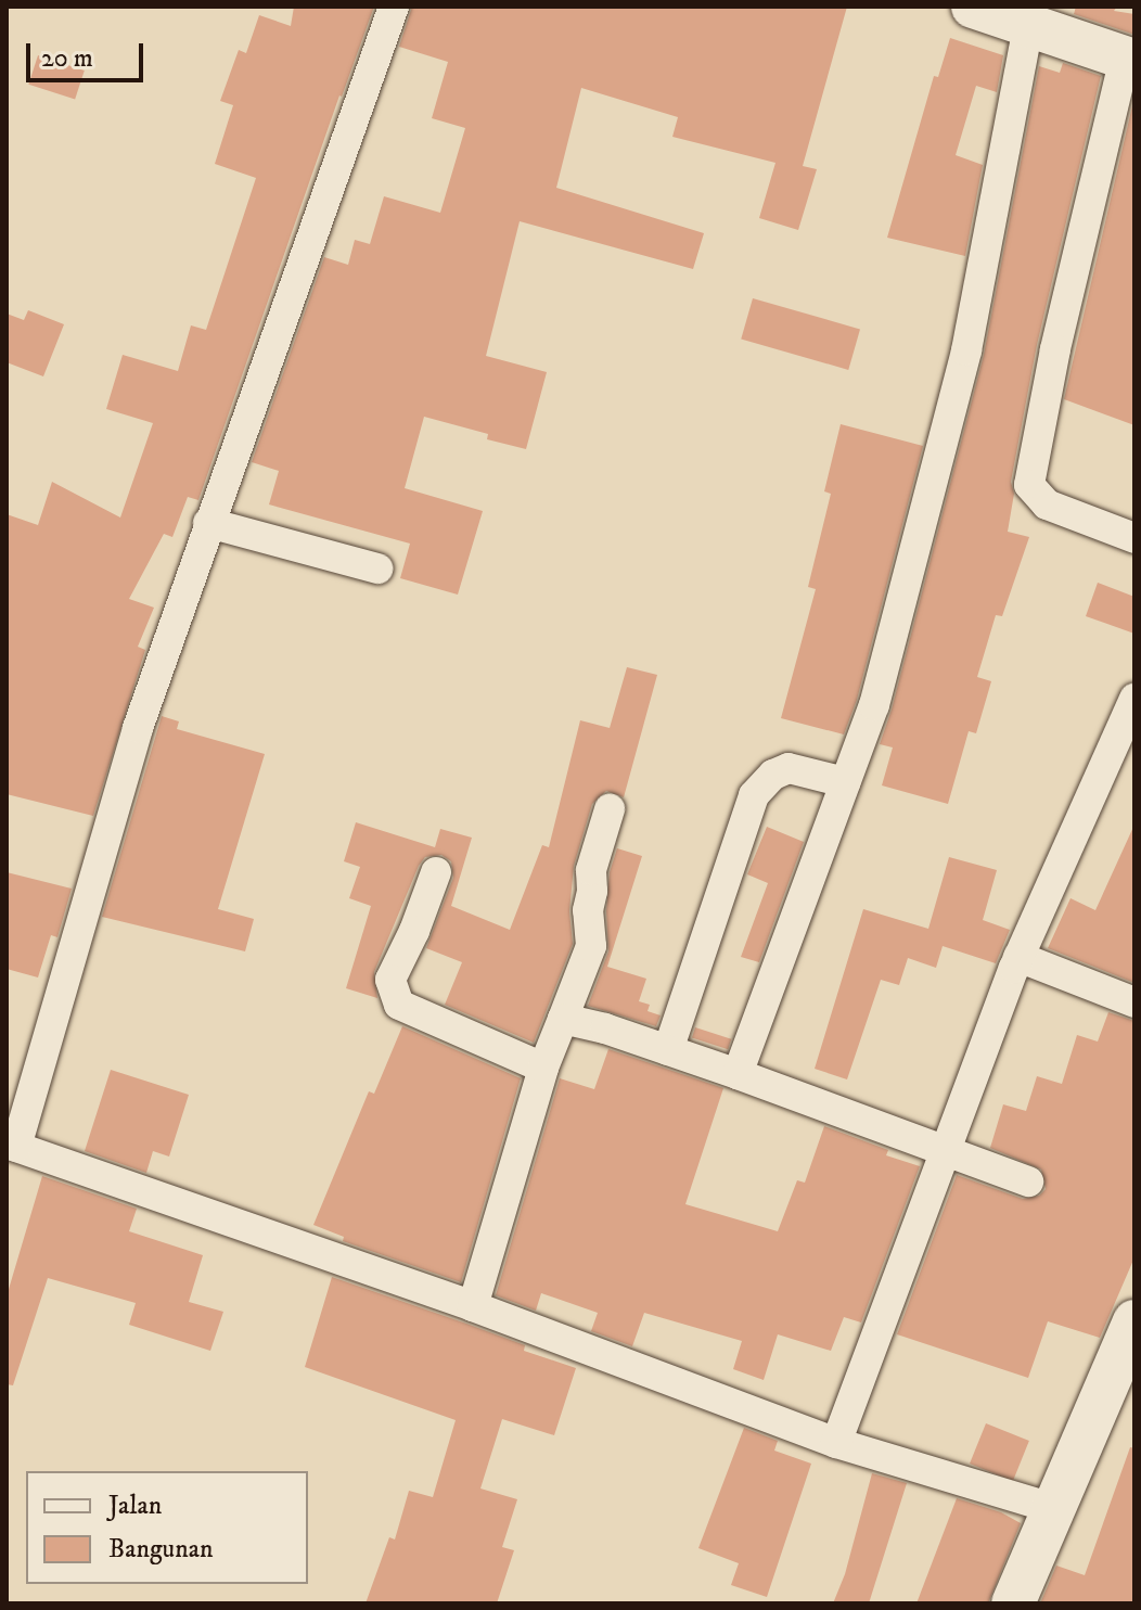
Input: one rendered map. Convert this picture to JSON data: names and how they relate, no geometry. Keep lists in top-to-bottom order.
{
  "legend": ["Jalan", "Bangunan"],
  "scale_bar": "20 m"
}
